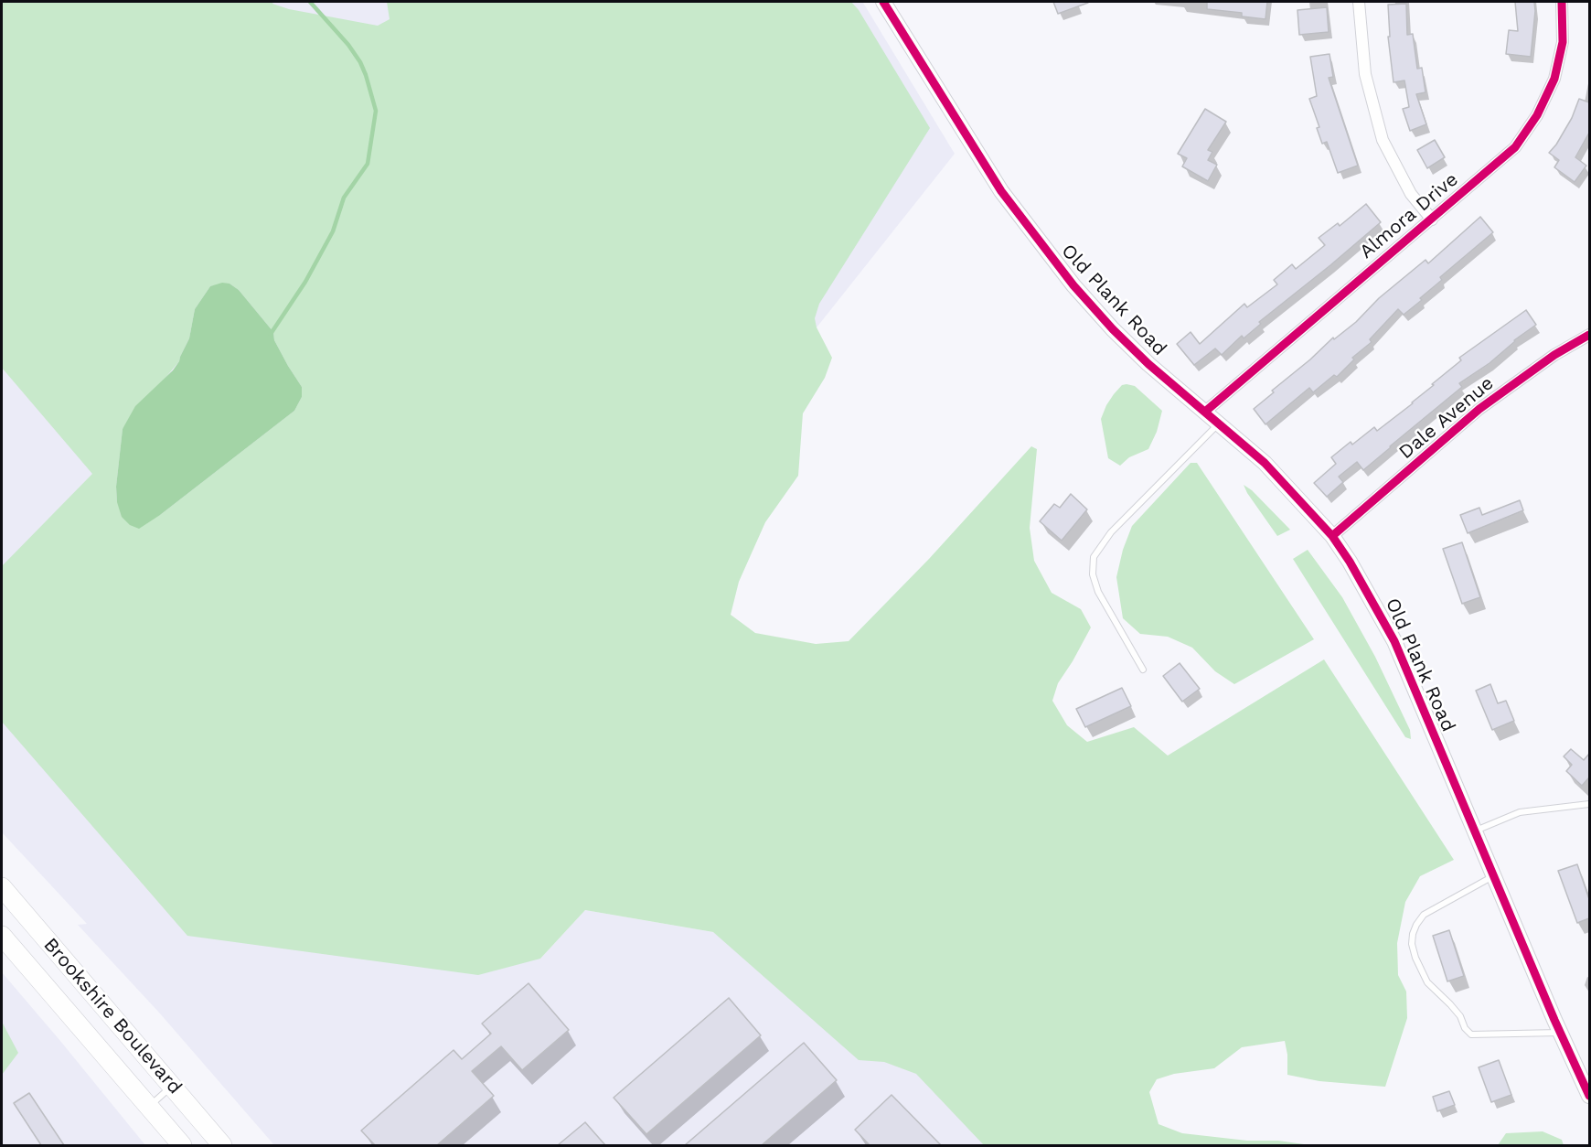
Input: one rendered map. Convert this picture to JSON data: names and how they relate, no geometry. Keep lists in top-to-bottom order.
{
  "streets": {
    "highway": ["Brookshire Boulevard"],
    "street": ["Almora Drive", "Old Plank Road", "Dale Avenue"]
  },
  "crossings": [
    ["Almora Drive", "Old Plank Road"],
    ["Old Plank Road", "Dale Avenue"]
  ]
}
